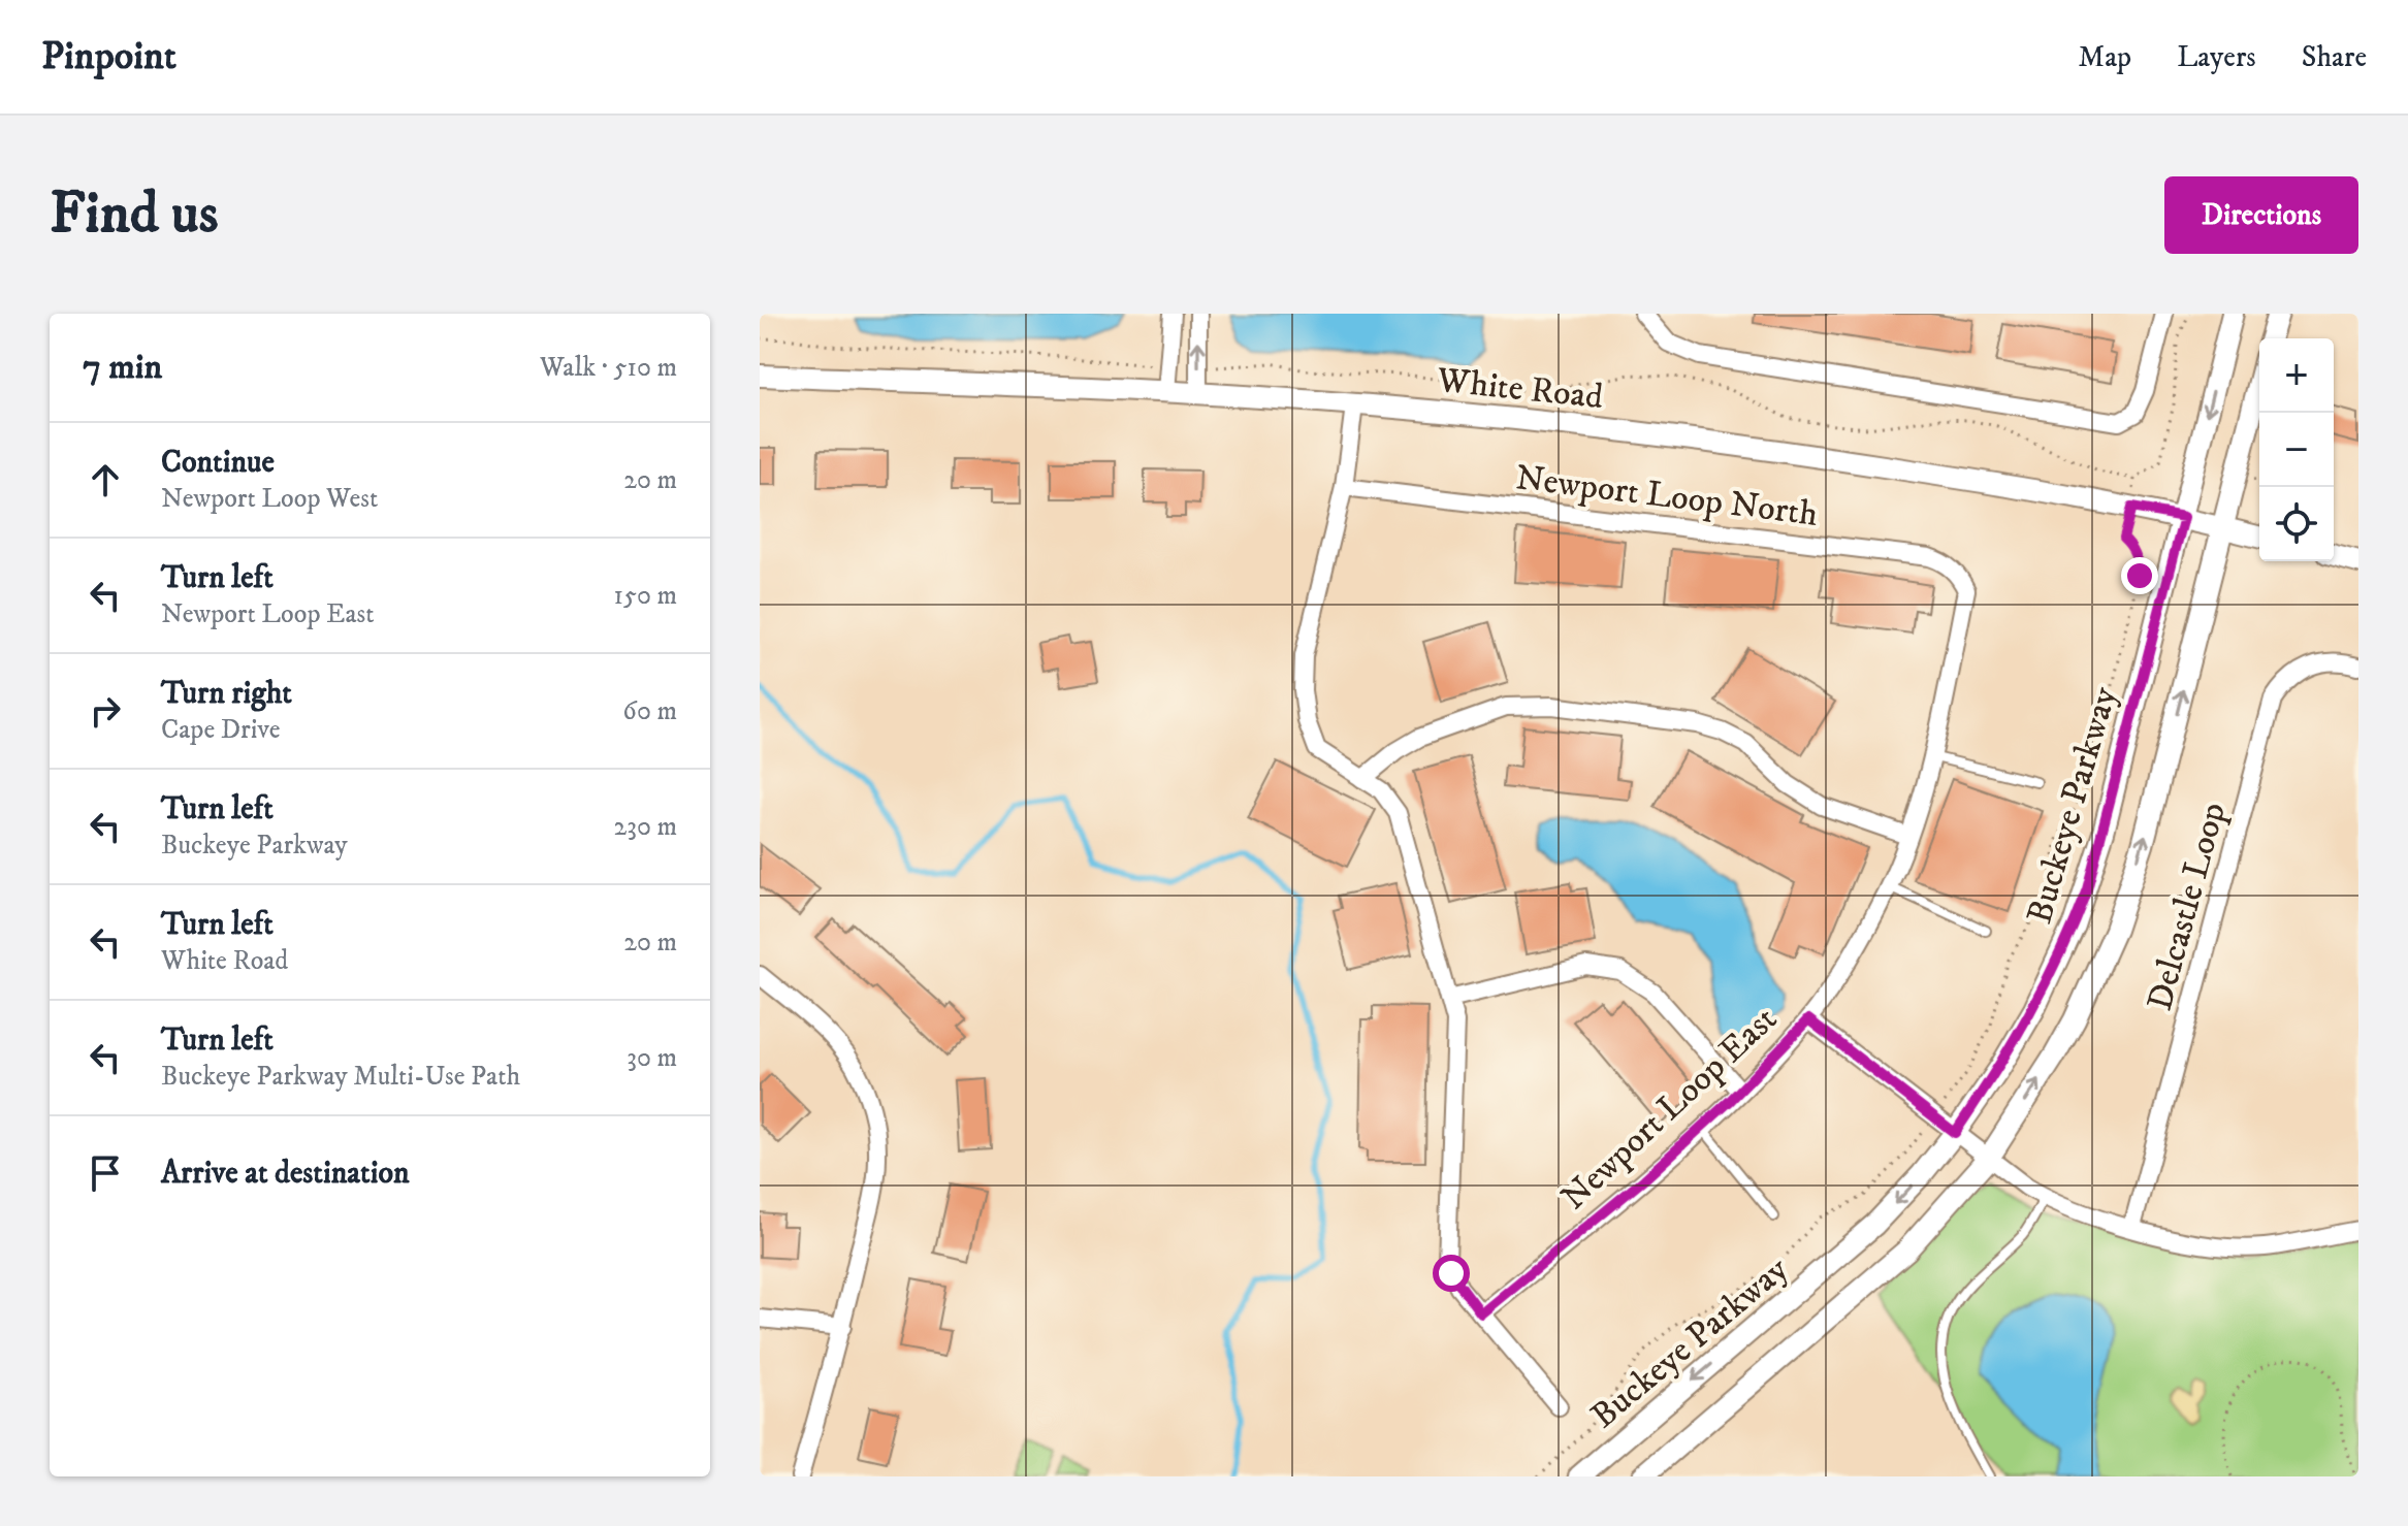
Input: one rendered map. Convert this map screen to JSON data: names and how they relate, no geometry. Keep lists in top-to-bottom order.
{
  "streets": {
    "street": [
      "White Road",
      "Newport Loop North",
      "Buckeye Parkway",
      "Delcastle Loop",
      "Newport Loop East"
    ]
  },
  "crossings": [
    ["White Road", "Buckeye Parkway"],
    ["Newport Loop North", "Newport Loop East"]
  ],
  "page": {
    "header": "Pinpoint",
    "nav": ["Map", "Layers", "Share"],
    "buttons": "Directions",
    "title": "Find us",
    "heading": ["7 min", "Walk · 510 m"],
    "map_buttons": ["+", "−"],
    "list": [
      ["Continue", "Newport Loop West", "20 m"],
      ["Turn left", "Newport Loop East", "150 m"],
      ["Turn right", "Cape Drive", "60 m"],
      ["Turn left", "Buckeye Parkway", "230 m"],
      ["Turn left", "White Road", "20 m"],
      ["Turn left", "Buckeye Parkway Multi-Use Path", "30 m"],
      "Arrive at destination"
    ]
  }
}
